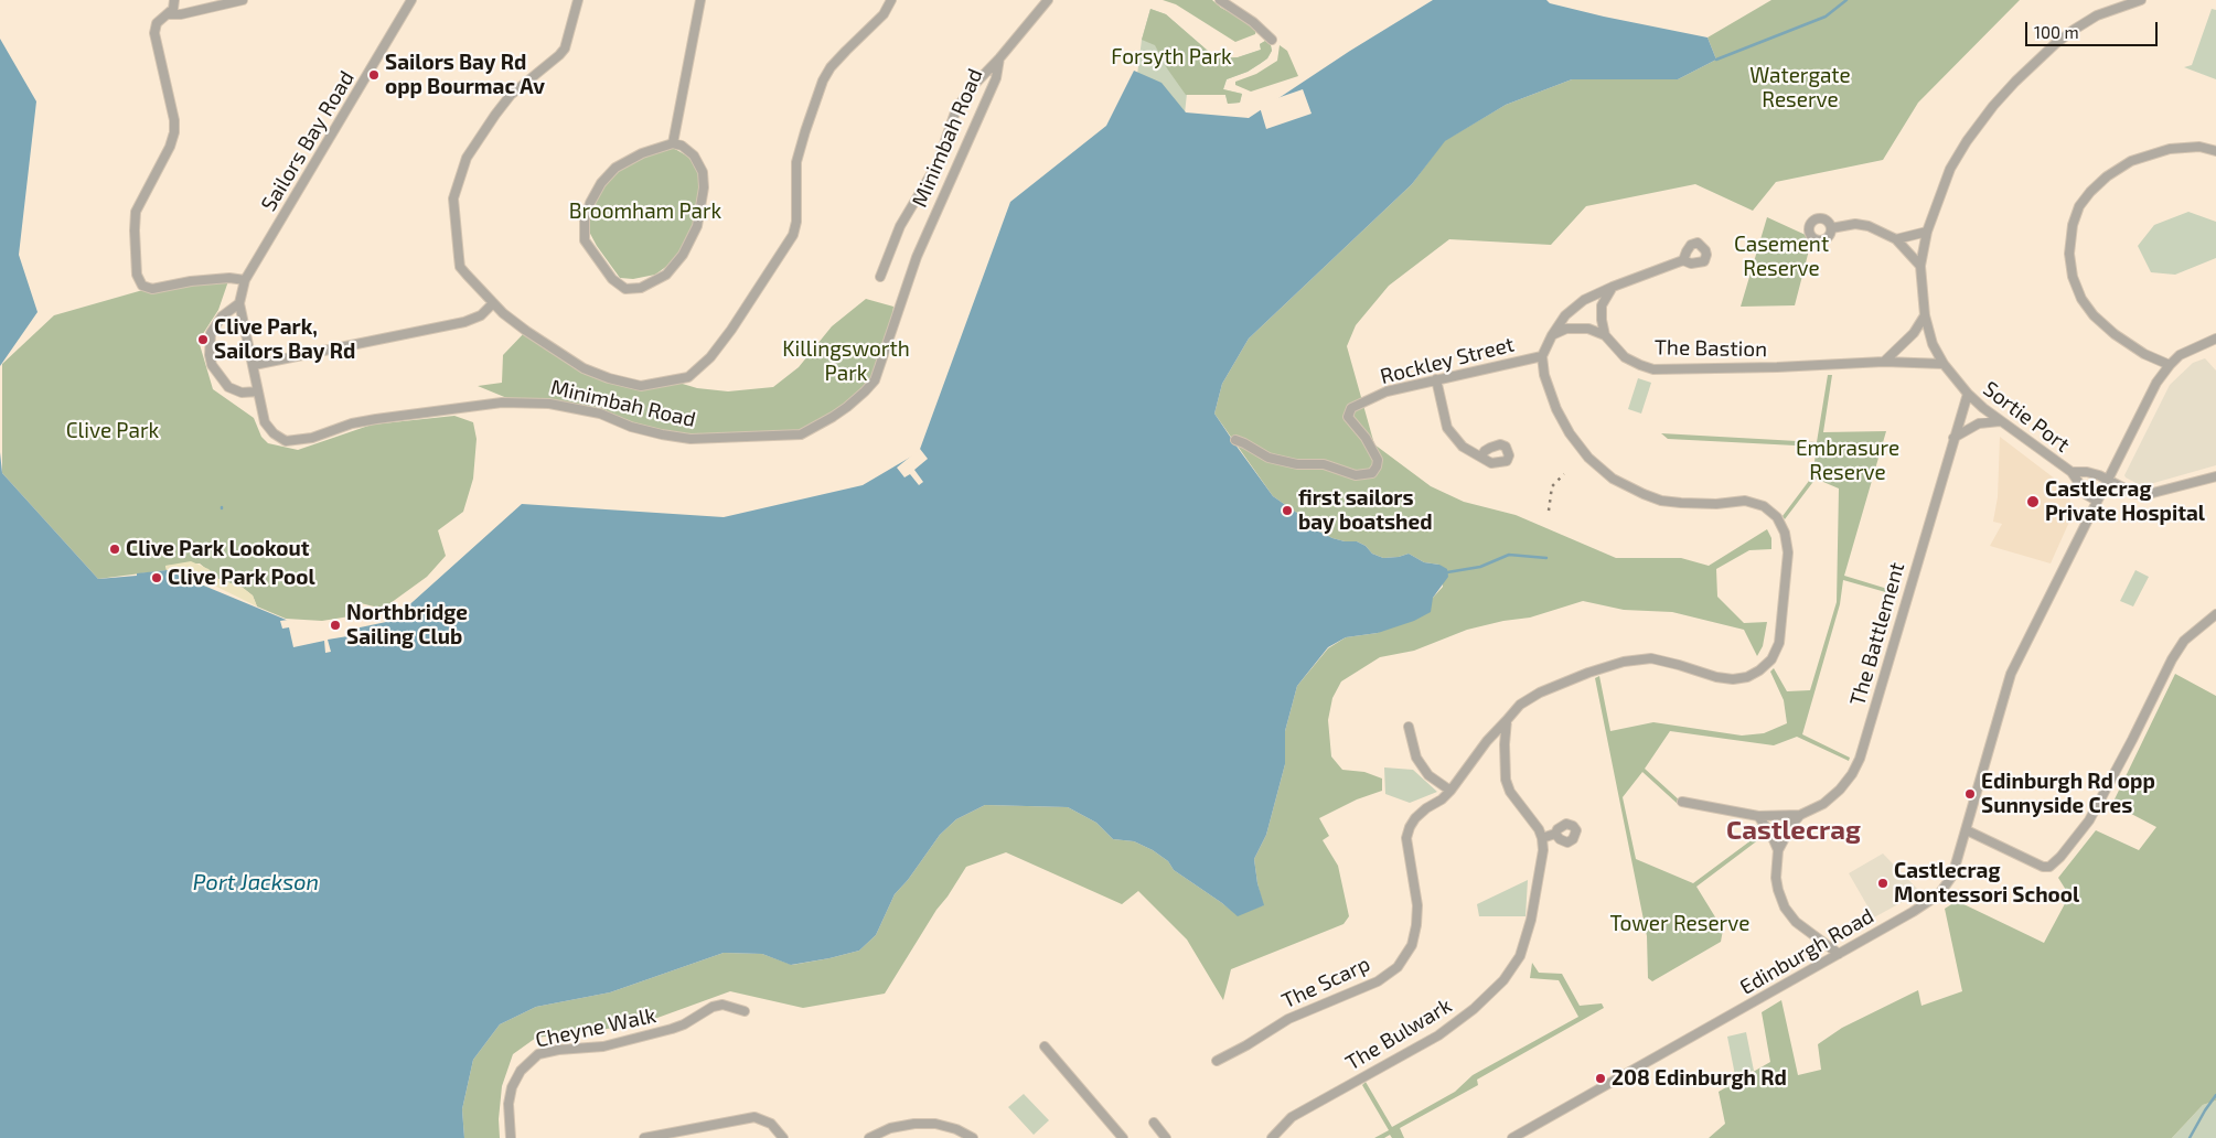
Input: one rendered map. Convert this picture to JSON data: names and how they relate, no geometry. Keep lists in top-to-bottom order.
{
  "streets": {
    "street": [
      "Minimbah Road",
      "Sailors Bay Road",
      "The Bastion",
      "Rockley Street",
      "Sortie Port",
      "The Battlement",
      "Edinburgh Road",
      "The Scarp",
      "Cheyne Walk",
      "The Bulwark"
    ]
  },
  "crossings": [
    ["Minimbah Road", "Sailors Bay Road"],
    ["The Bastion", "Sortie Port"],
    ["Sortie Port", "The Battlement"],
    ["Sortie Port", "Edinburgh Road"]
  ],
  "districts": ["Castlecrag"],
  "water": ["Port Jackson"],
  "parks": [
    "Forsyth Park",
    "Watergate Reserve",
    "Broomham Park",
    "Casement Reserve",
    "Killingsworth Park",
    "Clive Park",
    "Embrasure Reserve",
    "Tower Reserve"
  ],
  "places": [
    "Sailors Bay Rd opp Bourmac Av",
    "Clive Park, Sailors Bay Rd",
    "Castlecrag Private Hospital",
    "first sailors bay boatshed",
    "Clive Park Lookout",
    "Clive Park Pool",
    "Northbridge Sailing Club",
    "Edinburgh Rd opp Sunnyside Cres",
    "Castlecrag Montessori School",
    "208 Edinburgh Rd"
  ],
  "scale_bar": "100 m"
}
